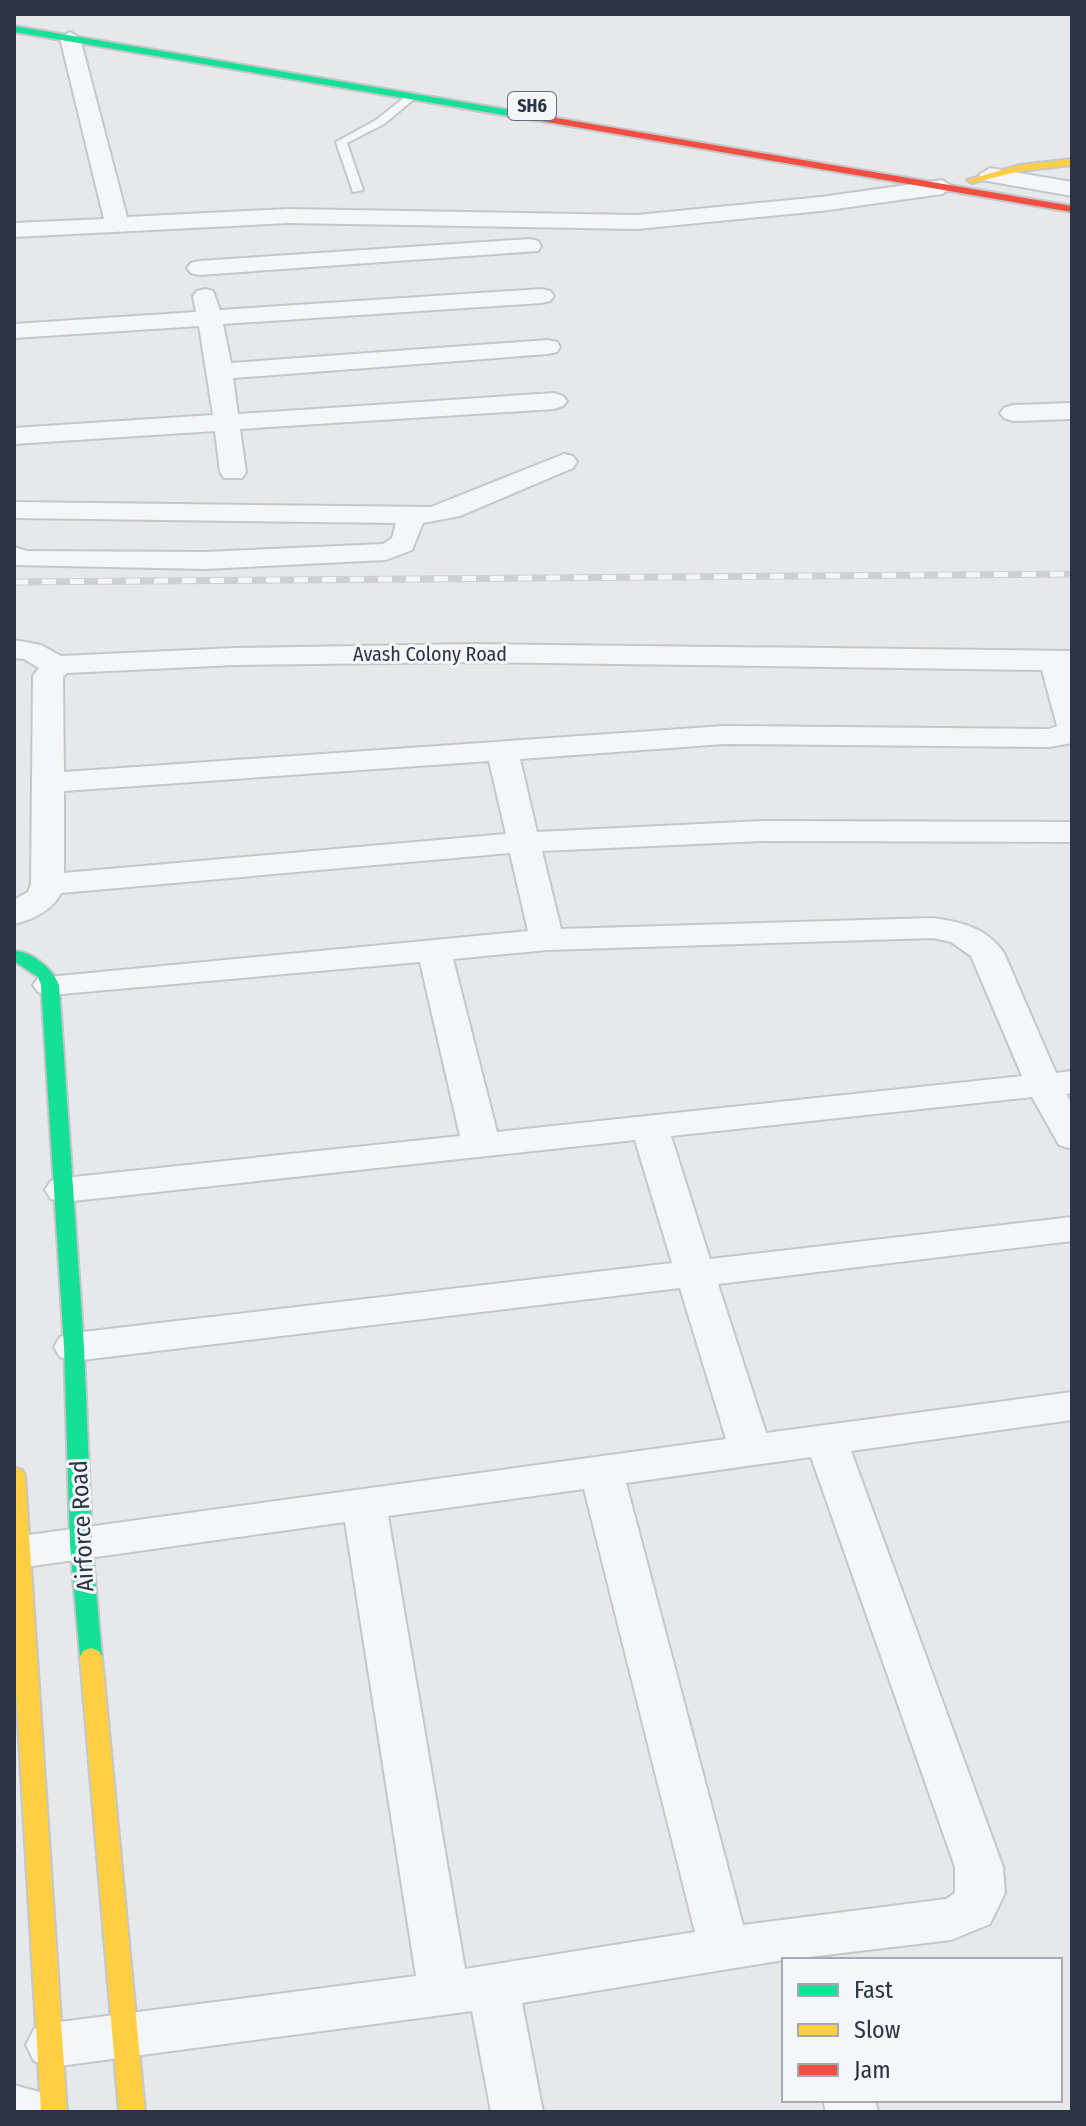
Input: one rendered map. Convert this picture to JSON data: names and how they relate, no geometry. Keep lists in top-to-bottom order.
{
  "streets": {
    "main road": ["SH6", "Airforce Road"],
    "street": ["Avash Colony Road"]
  },
  "legend": ["Fast", "Slow", "Jam"]
}
